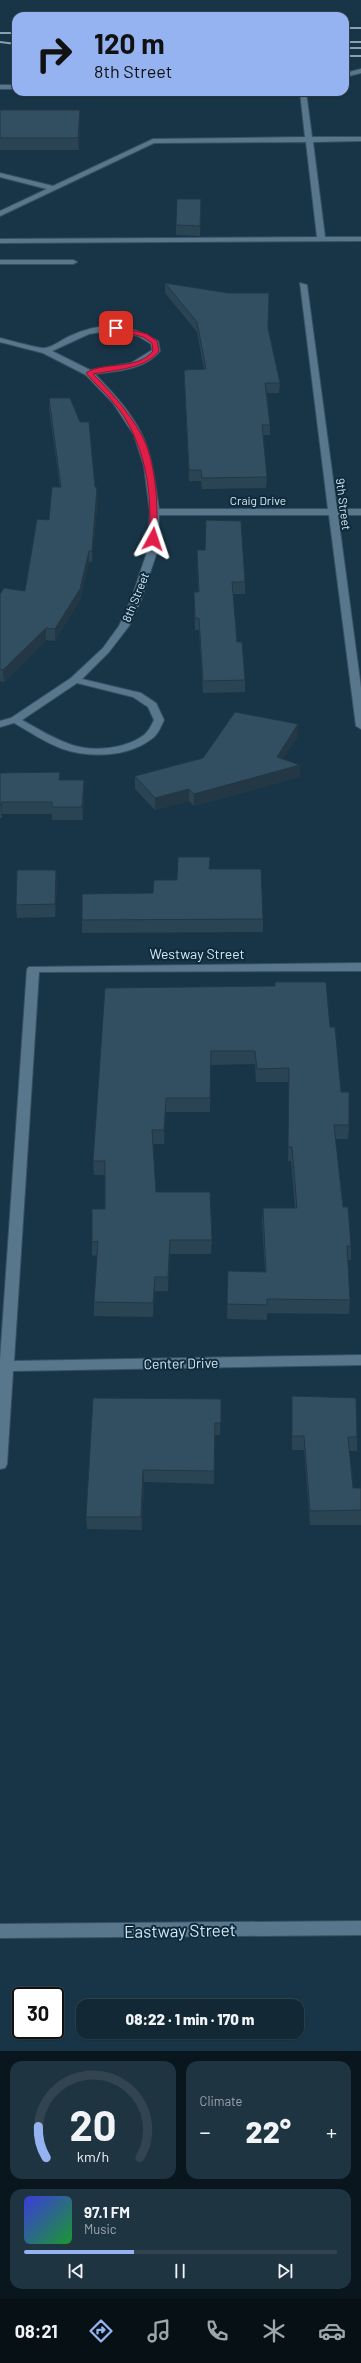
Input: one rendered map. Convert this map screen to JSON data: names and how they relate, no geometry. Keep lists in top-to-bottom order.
{
  "streets": {
    "street": [
      "Craig Drive",
      "9th Street",
      "8th Street",
      "Westway Street",
      "Center Drive",
      "Eastway Street"
    ]
  },
  "crossings": [
    ["Craig Drive", "9th Street"],
    ["Craig Drive", "8th Street"],
    ["Westway Street", "Center Drive"]
  ],
  "page": {
    "turn": ["120 m", "8th Street"],
    "limit": "30",
    "trip": "08:22 · 1 min · 170 m",
    "tile": "Climate",
    "heat": ["−", "22°", "+"],
    "song": ["97.1 FM", "Music"],
    "tabs": "08:21",
    "gauge": ["20", "km/h"]
  }
}
